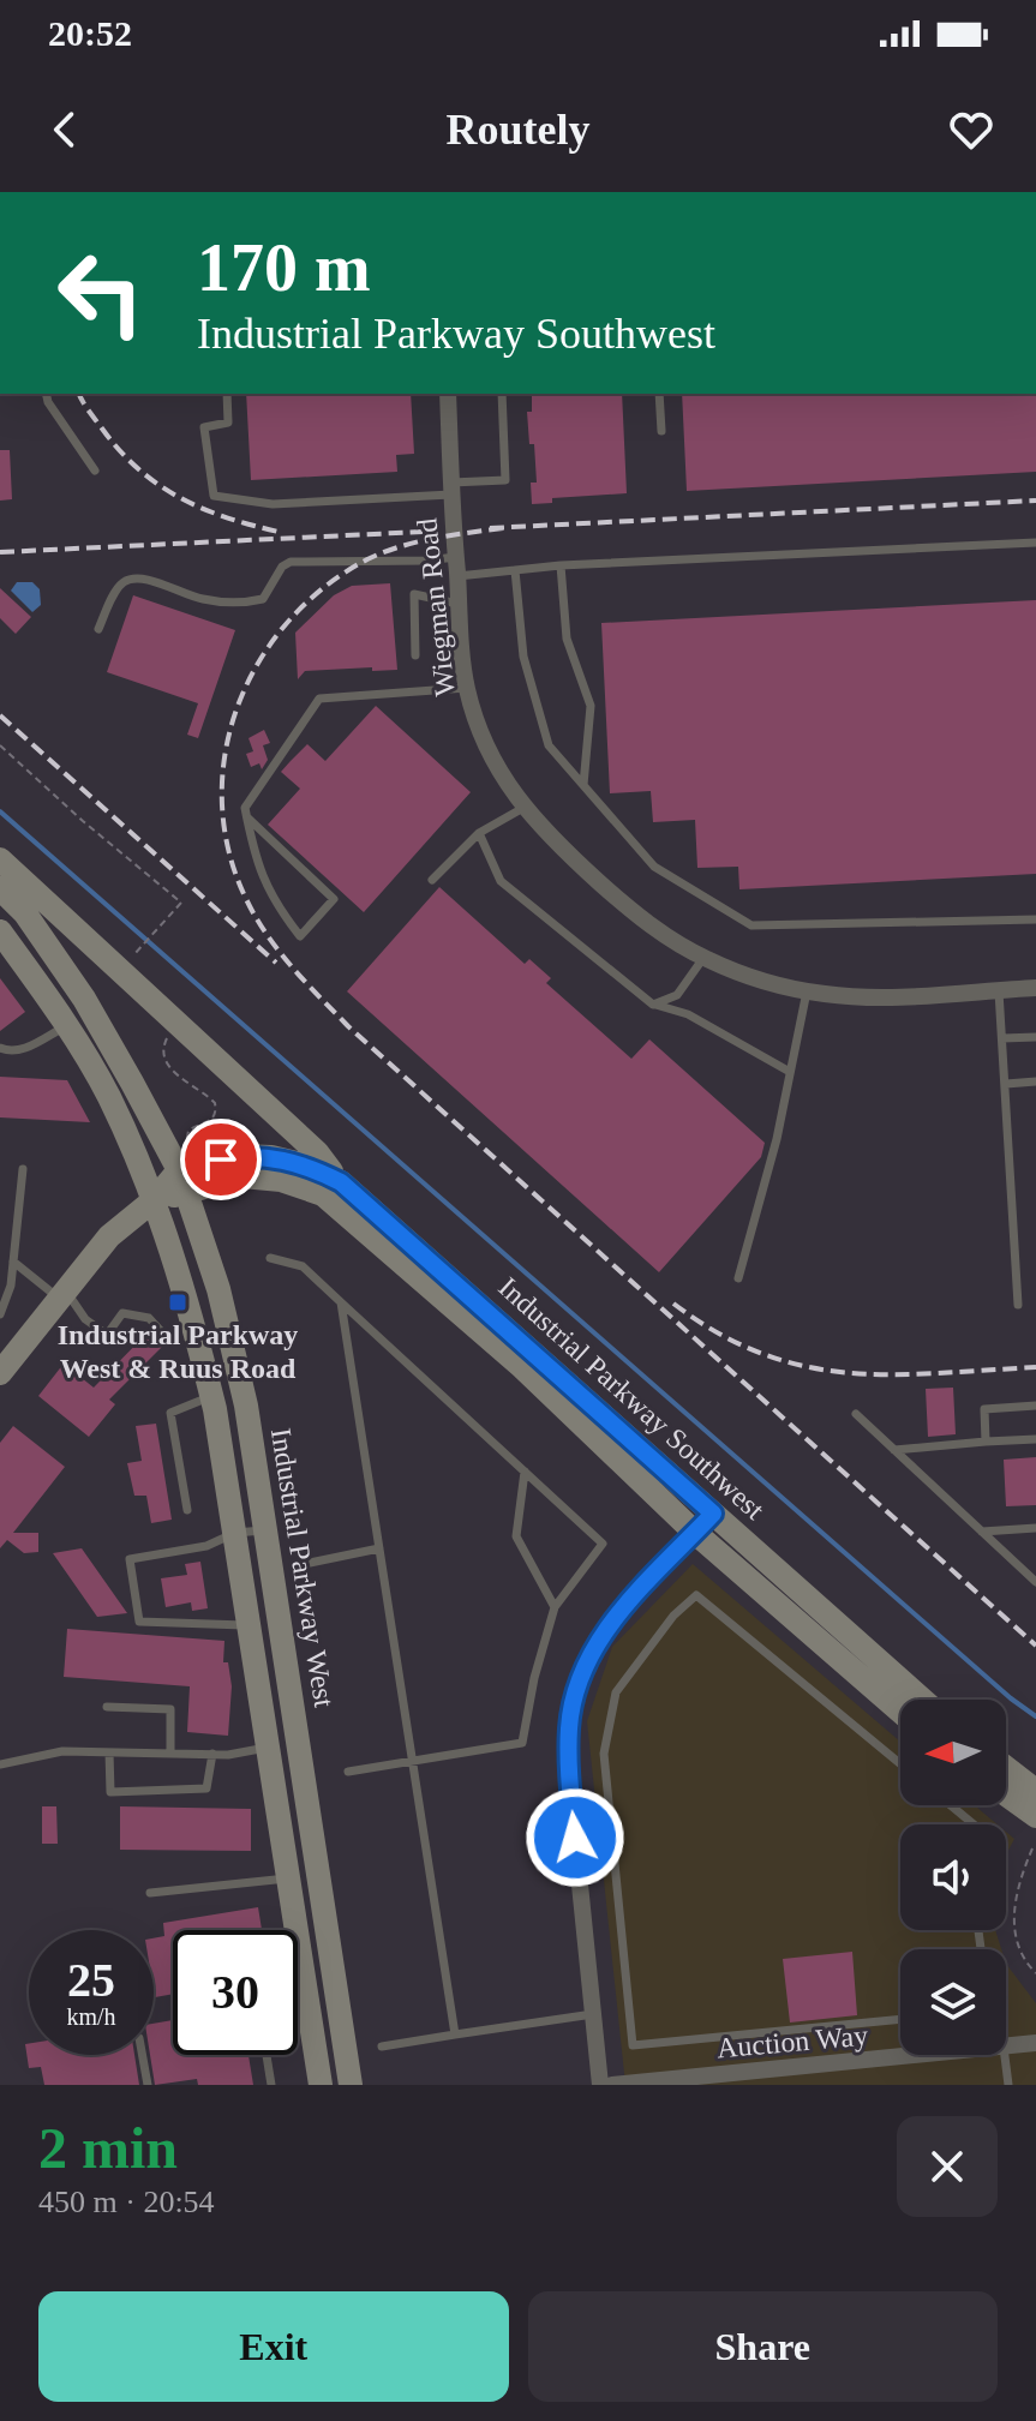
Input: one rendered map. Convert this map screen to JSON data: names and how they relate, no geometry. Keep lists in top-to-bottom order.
{
  "streets": {
    "main road": ["Industrial Parkway Southwest", "Industrial Parkway West"],
    "street": ["Wiegman Road", "Auction Way"]
  },
  "crossings": [
    ["Industrial Parkway Southwest", "Industrial Parkway West"]
  ],
  "places": {
    "transit": ["Industrial Parkway West & Ruus Road"]
  },
  "north": "left",
  "page": {
    "status": "20:52",
    "header": "Routely",
    "turn": ["170 m", "Industrial Parkway Southwest"],
    "speed": "25 km/h",
    "limit": "30",
    "heading": ["2 min", "450 m · 20:54"],
    "buttons": ["Exit", "Share"]
  }
}
